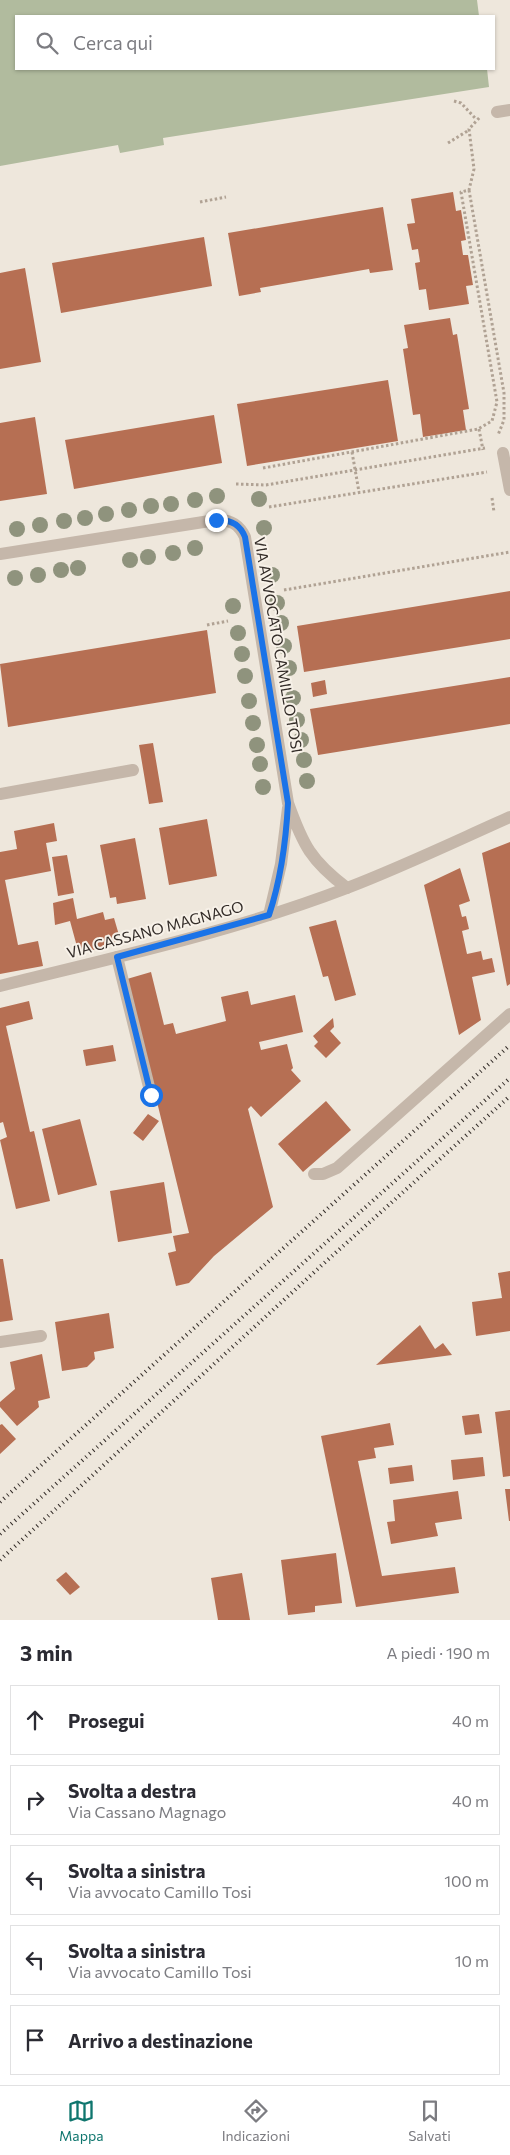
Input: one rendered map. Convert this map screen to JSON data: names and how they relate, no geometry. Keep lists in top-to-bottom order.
{
  "streets": {
    "street": ["VIA AVVOCATO CAMILLO TOSI", "VIA CASSANO MAGNAGO"]
  },
  "crossings": [
    ["VIA AVVOCATO CAMILLO TOSI", "VIA CASSANO MAGNAGO"]
  ],
  "page": {
    "search": "Cerca qui",
    "heading": ["3 min", "A piedi · 190 m"],
    "list": [
      ["Prosegui", "40 m"],
      ["Svolta a destra", "Via Cassano Magnago", "40 m"],
      ["Svolta a sinistra", "Via avvocato Camillo Tosi", "100 m"],
      ["Svolta a sinistra", "Via avvocato Camillo Tosi", "10 m"],
      "Arrivo a destinazione"
    ],
    "nav": ["Mappa", "Indicazioni", "Salvati"]
  }
}
